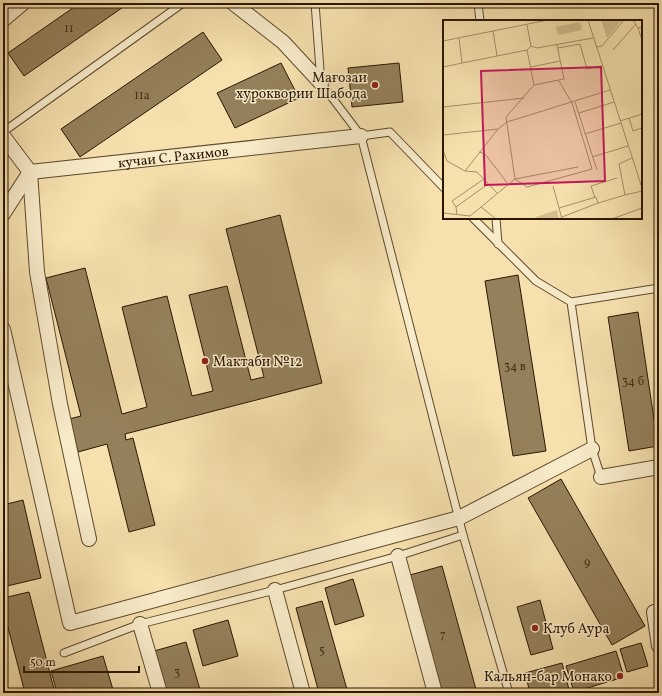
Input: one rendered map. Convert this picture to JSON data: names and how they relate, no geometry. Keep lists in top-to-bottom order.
{
  "streets": {
    "street": ["кучаи С. Рахимов"]
  },
  "places": [
    "Мағозаи хуроквории Шабода",
    "Мактаби №12",
    "Клуб Аура",
    "Кальян-бар Монако"
  ],
  "house_numbers": [
    "11",
    "11a",
    "34 в",
    "34 б",
    "9",
    "7",
    "5",
    "3"
  ],
  "scale_bar": "50 m"
}
